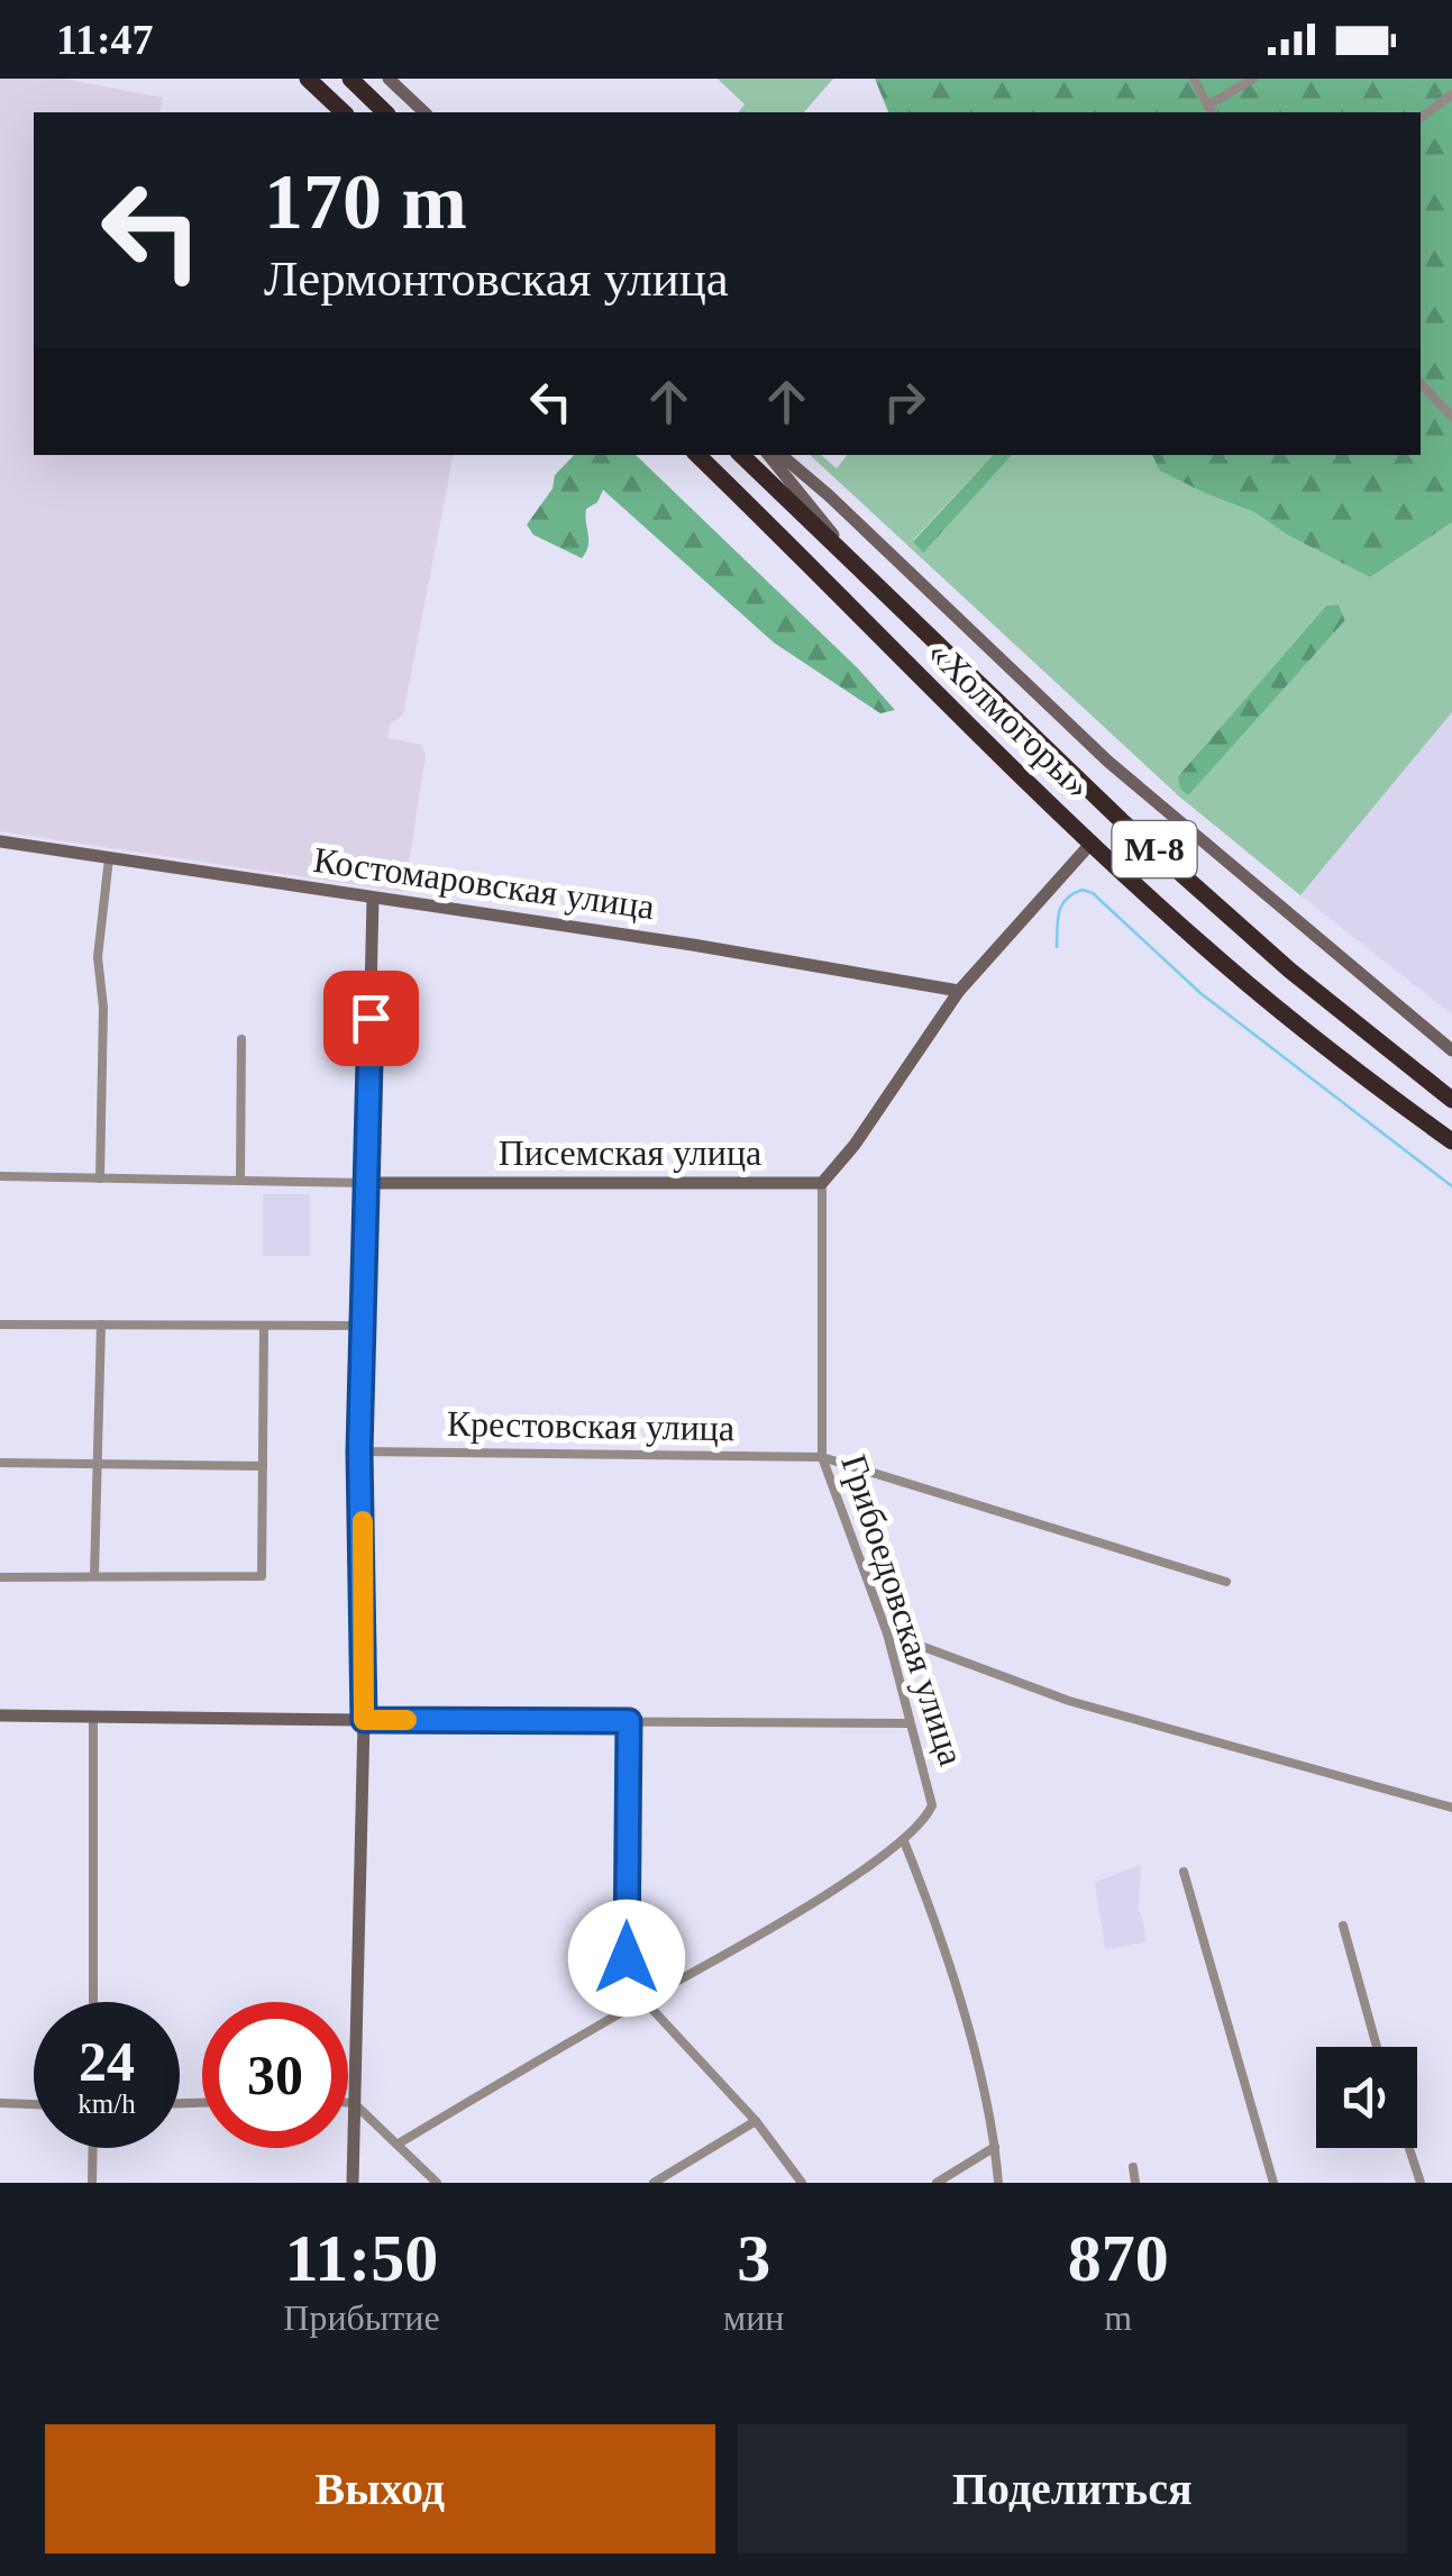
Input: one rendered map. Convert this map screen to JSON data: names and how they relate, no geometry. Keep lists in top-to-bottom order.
{
  "streets": {
    "highway": ["«Холмогоры»", "М-8"],
    "street": [
      "Костомаровская улица",
      "Писемская улица",
      "Крестовская улица",
      "Грибоедовская улица"
    ]
  },
  "crossings": [
    ["Писемская улица", "Грибоедовская улица"],
    ["Крестовская улица", "Грибоедовская улица"]
  ],
  "page": {
    "status": "11:47",
    "turn": ["170 m", "Лермонтовская улица"],
    "speed": "24 km/h",
    "limit": "30",
    "eta": [
      "11:50",
      "Прибытие",
      "3",
      "мин",
      "870",
      "m"
    ],
    "buttons": ["Выход", "Поделиться"]
  }
}
